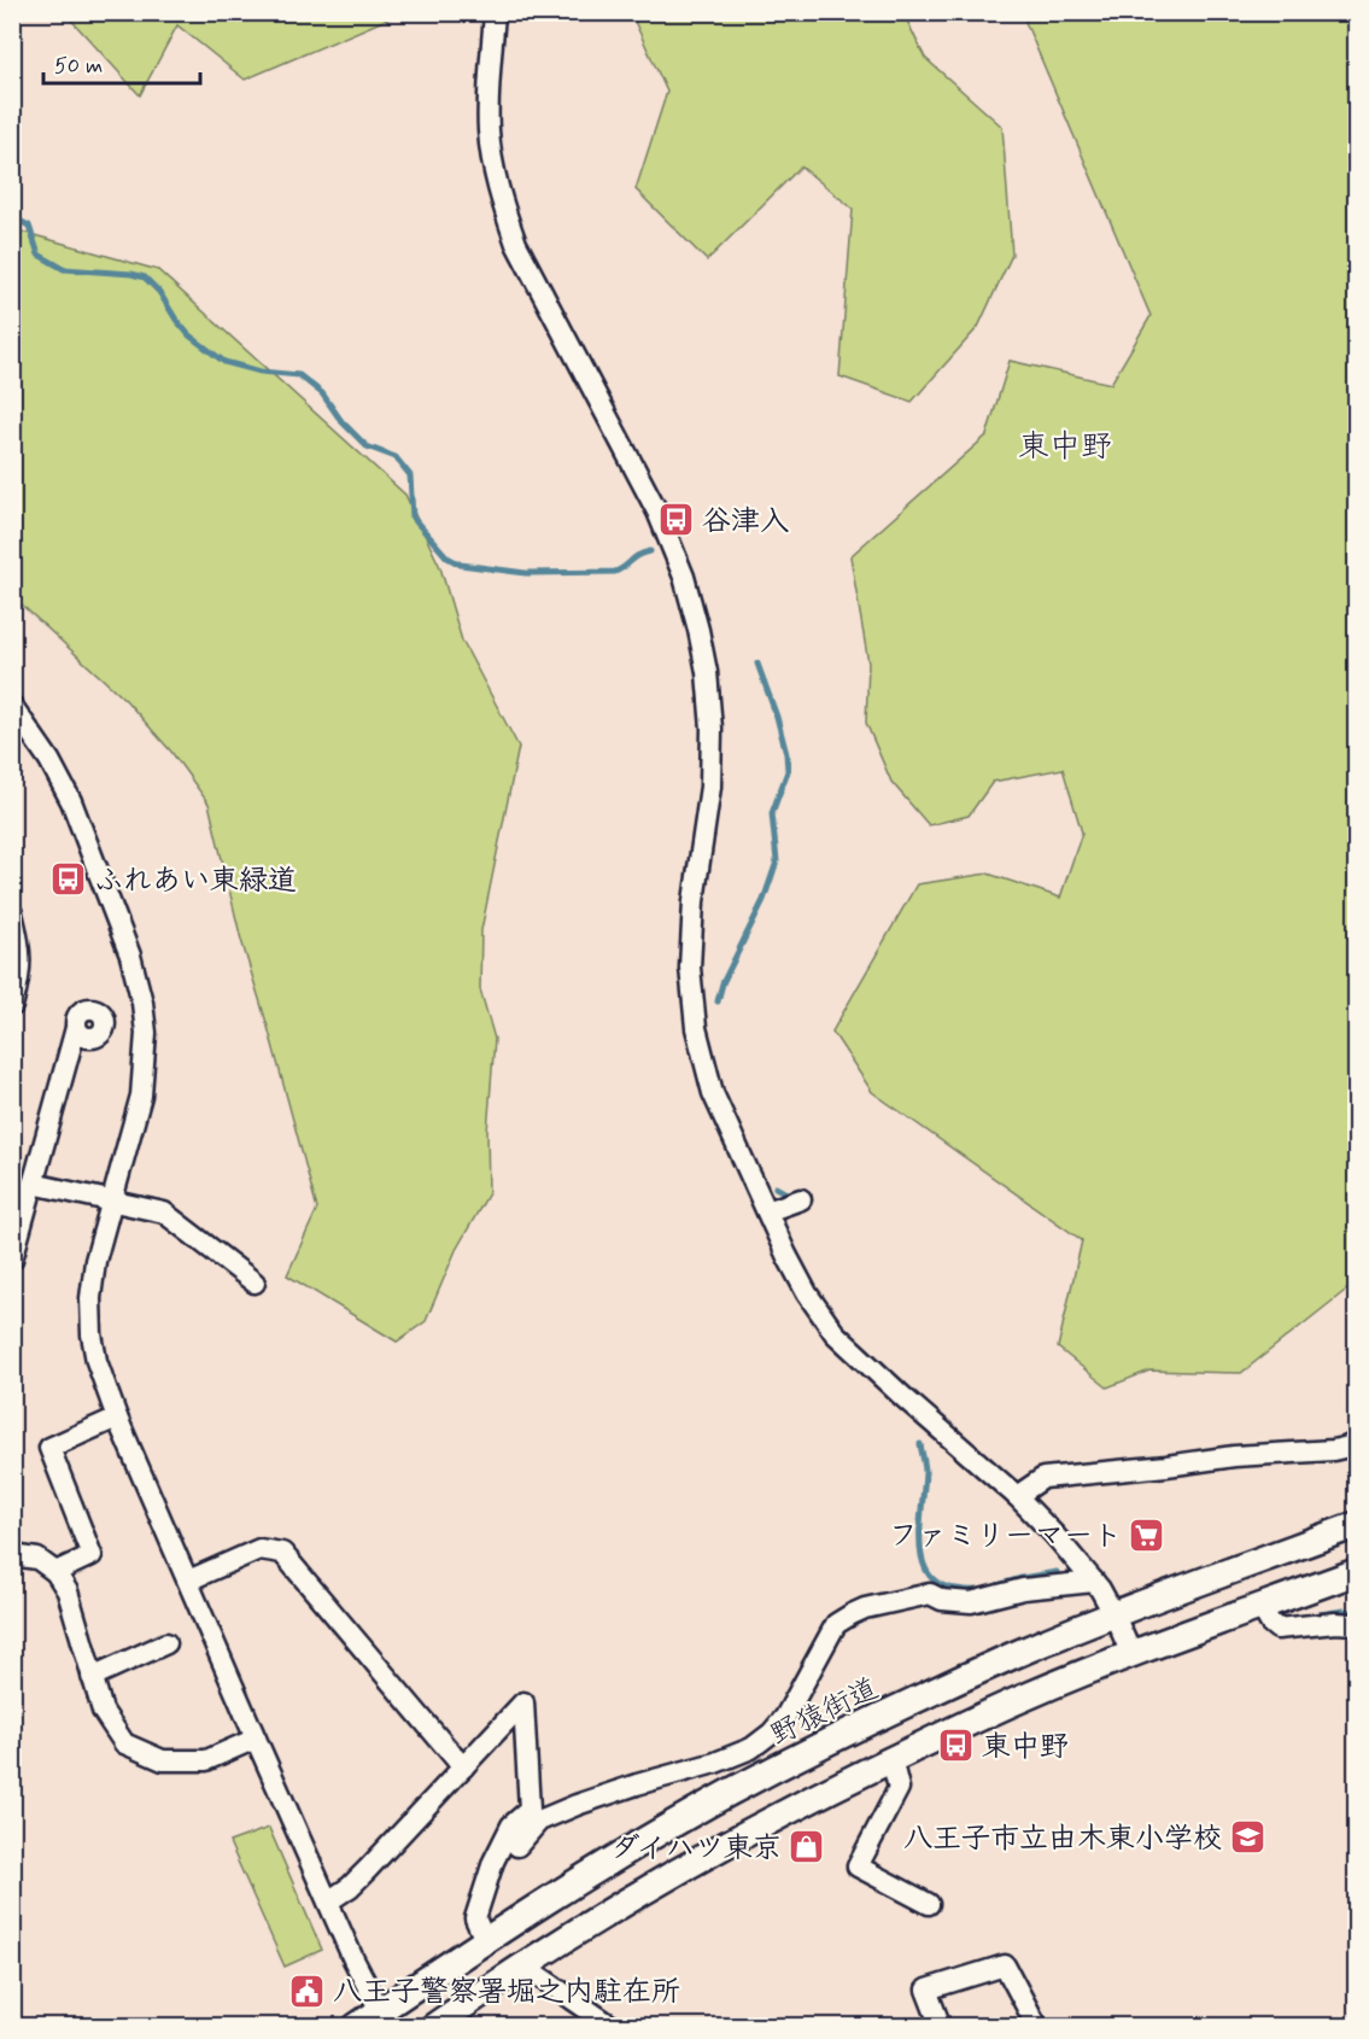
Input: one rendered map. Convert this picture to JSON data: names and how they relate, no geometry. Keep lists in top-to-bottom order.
{
  "streets": {
    "main road": ["野猿街道"]
  },
  "districts": ["東中野"],
  "places": {
    "bus stop": ["谷津入", "ふれあい東緑道", "東中野"],
    "supermarket": ["ファミリーマート"],
    "school or university": ["八王子市立由木東小学校"],
    "shop": ["ダイハツ東京"],
    "public building": ["八王子警察署堀之内駐在所"]
  },
  "scale_bar": "50 m"
}
